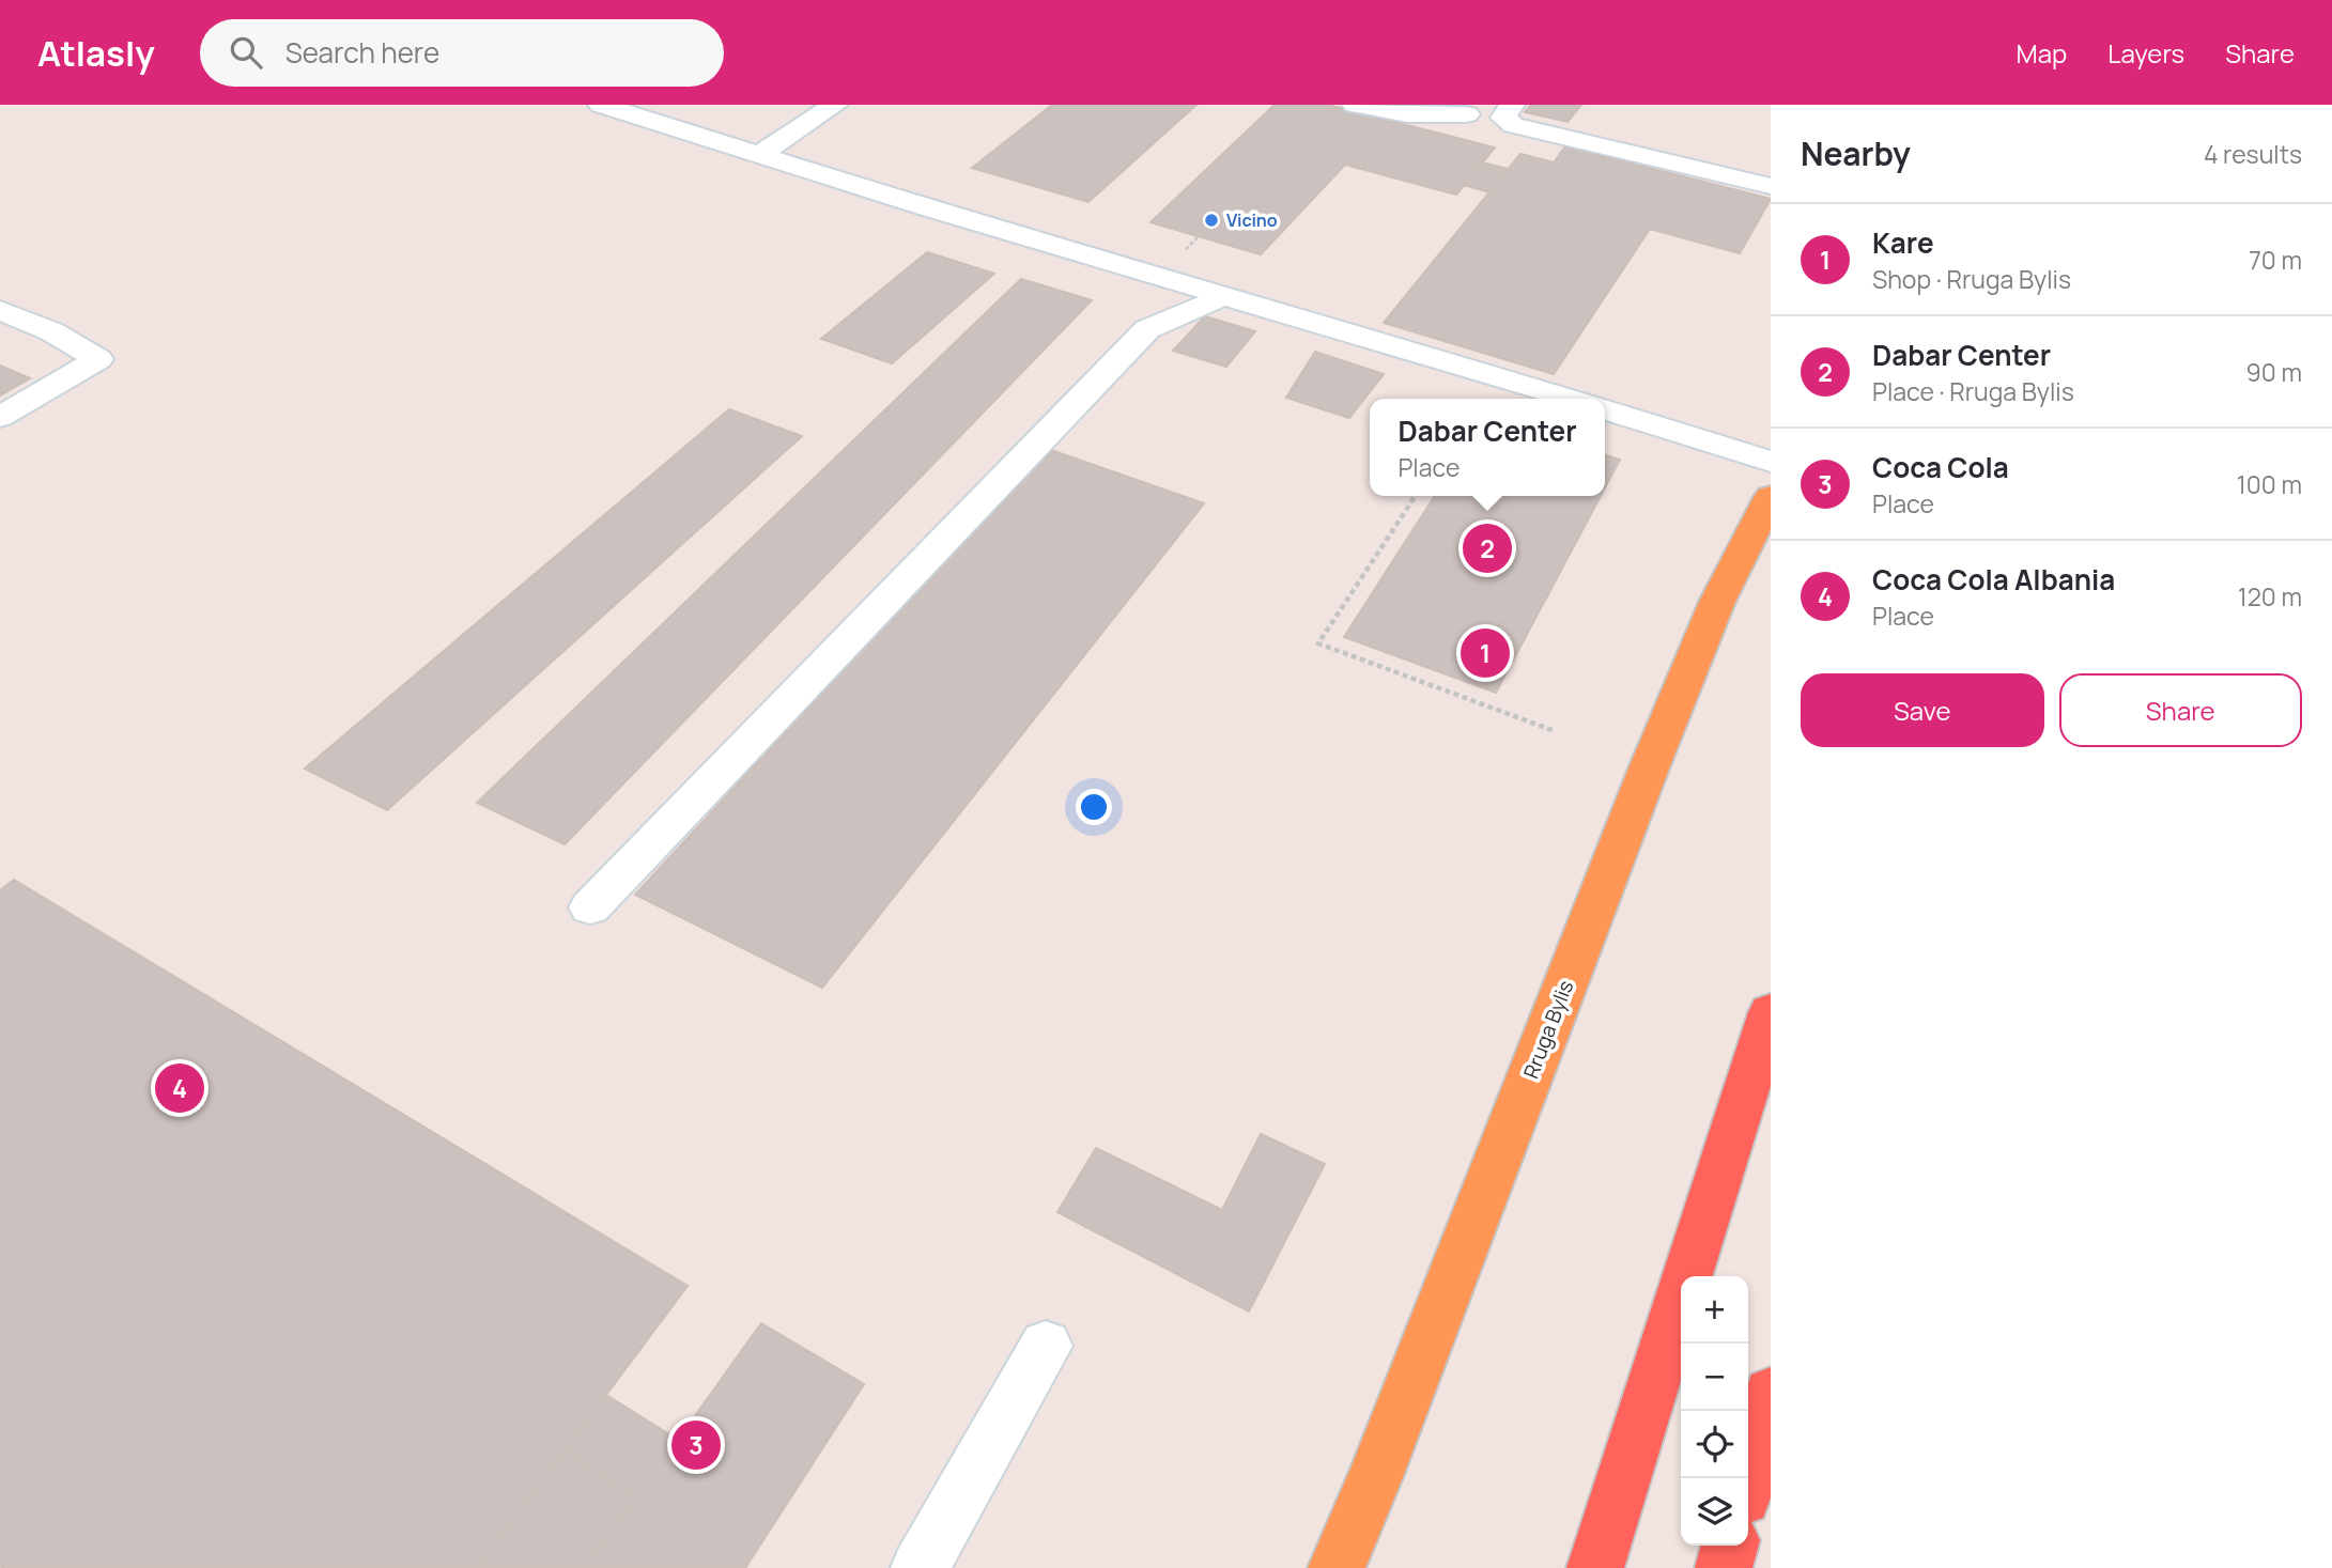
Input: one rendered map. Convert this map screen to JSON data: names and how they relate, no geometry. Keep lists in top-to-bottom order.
{
  "streets": {
    "main road": ["Rruga Bylis"]
  },
  "places": ["Vicino"],
  "page": {
    "header": "Atlasly",
    "search": "Search here",
    "nav": ["Map", "Layers", "Share"],
    "heading": ["Nearby", "4 results"],
    "list": [
      {
        "mark": "1",
        "name": "Kare",
        "note": "Shop · Rruga Bylis",
        "value": "70 m"
      },
      {
        "mark": "2",
        "name": "Dabar Center",
        "note": "Place · Rruga Bylis",
        "value": "90 m"
      },
      {
        "mark": "3",
        "name": "Coca Cola",
        "note": "Place",
        "value": "100 m"
      },
      {
        "mark": "4",
        "name": "Coca Cola Albania",
        "note": "Place",
        "value": "120 m"
      }
    ],
    "popup": ["Dabar Center", "Place"],
    "pins": [
      "2",
      "1",
      "4",
      "3"
    ],
    "buttons": ["Save", "Share"],
    "map_buttons": ["+", "−"]
  }
}
